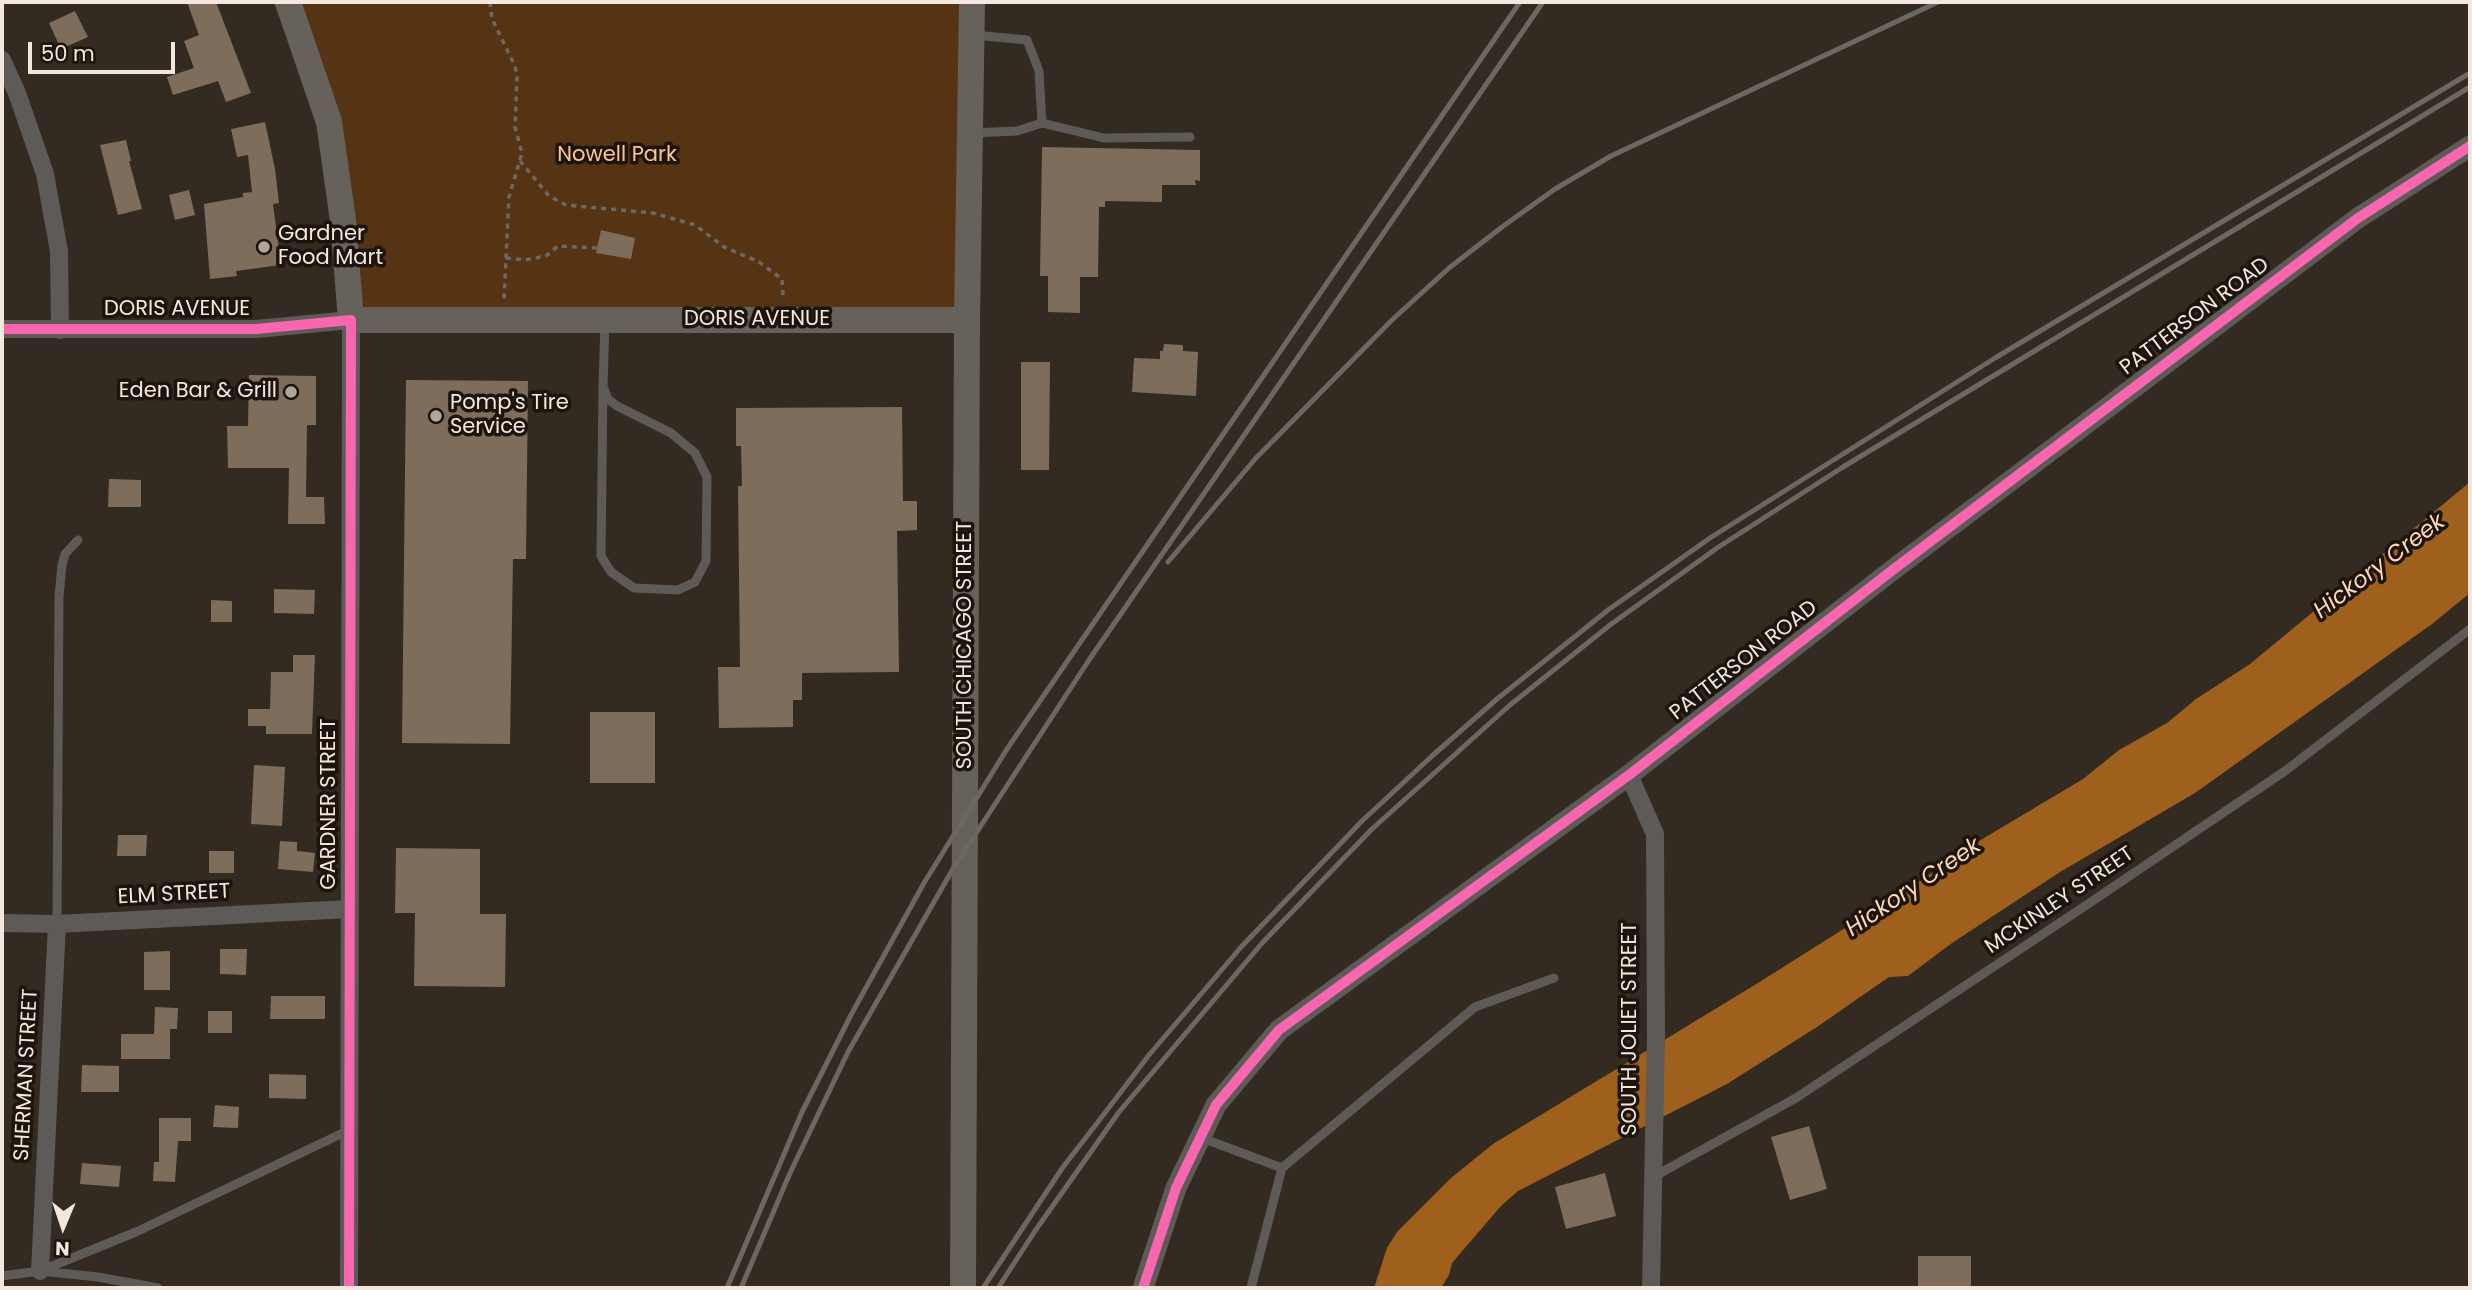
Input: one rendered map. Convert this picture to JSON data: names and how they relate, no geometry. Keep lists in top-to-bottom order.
{
  "streets": {
    "main road": ["DORIS AVENUE", "SOUTH CHICAGO STREET", "GARDNER STREET"],
    "street": [
      "PATTERSON ROAD",
      "ELM STREET",
      "SOUTH JOLIET STREET",
      "SHERMAN STREET"
    ],
    "lane": ["MCKINLEY STREET"]
  },
  "crossings": [
    ["DORIS AVENUE", "SOUTH CHICAGO STREET"],
    ["DORIS AVENUE", "GARDNER STREET"],
    ["PATTERSON ROAD", "SOUTH JOLIET STREET"],
    ["GARDNER STREET", "ELM STREET"],
    ["ELM STREET", "SHERMAN STREET"],
    ["MCKINLEY STREET", "SOUTH JOLIET STREET"]
  ],
  "water": ["Hickory Creek"],
  "parks": ["Nowell Park"],
  "places": ["Gardner Food Mart", "Eden Bar & Grill", "Pomp's Tire Service"],
  "scale_bar": "50 m",
  "north": "bottom"
}
